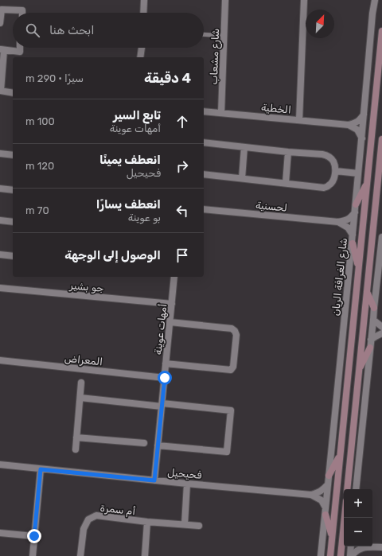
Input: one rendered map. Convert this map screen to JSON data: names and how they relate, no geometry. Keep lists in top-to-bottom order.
{
  "streets": {
    "main road": ["شارع الغرافة الريان"],
    "street": [
      "شارع مشعاب",
      "الخطية",
      "لحسنية",
      "جو بشير",
      "أمهات عوينة",
      "المعراض",
      "فحيحيل",
      "أم سمرة"
    ]
  },
  "crossings": [
    ["شارع مشعاب", "الخطية"],
    ["لحسنية", "شارع الغرافة الريان"],
    ["جو بشير", "أمهات عوينة"],
    ["أمهات عوينة", "المعراض"],
    ["أمهات عوينة", "فحيحيل"]
  ],
  "north": "top right",
  "page": {
    "search": "ابحث هنا",
    "heading": ["4 دقيقة", "سيرًا · 290 m"],
    "list": [
      ["تابع السير", "أمهات عوينة", "100 m"],
      ["انعطف يمينًا", "فحيحيل", "120 m"],
      ["انعطف يسارًا", "بو عوينة", "70 m"],
      "الوصول إلى الوجهة"
    ],
    "map_buttons": ["+", "−"]
  }
}
